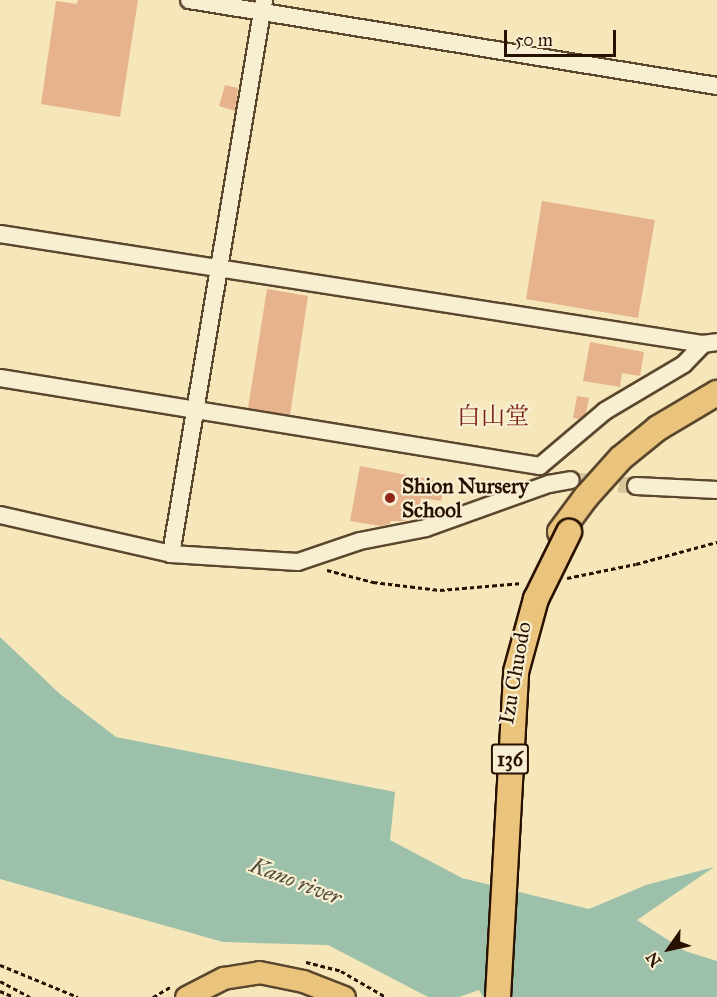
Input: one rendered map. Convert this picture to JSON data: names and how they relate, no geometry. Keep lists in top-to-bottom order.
{
  "streets": {
    "highway": ["Izu Chuodo", "136"]
  },
  "districts": ["白山堂"],
  "water": ["Kano river"],
  "places": ["Shion Nursery School"],
  "scale_bar": "50 m",
  "north": "bottom left"
}
